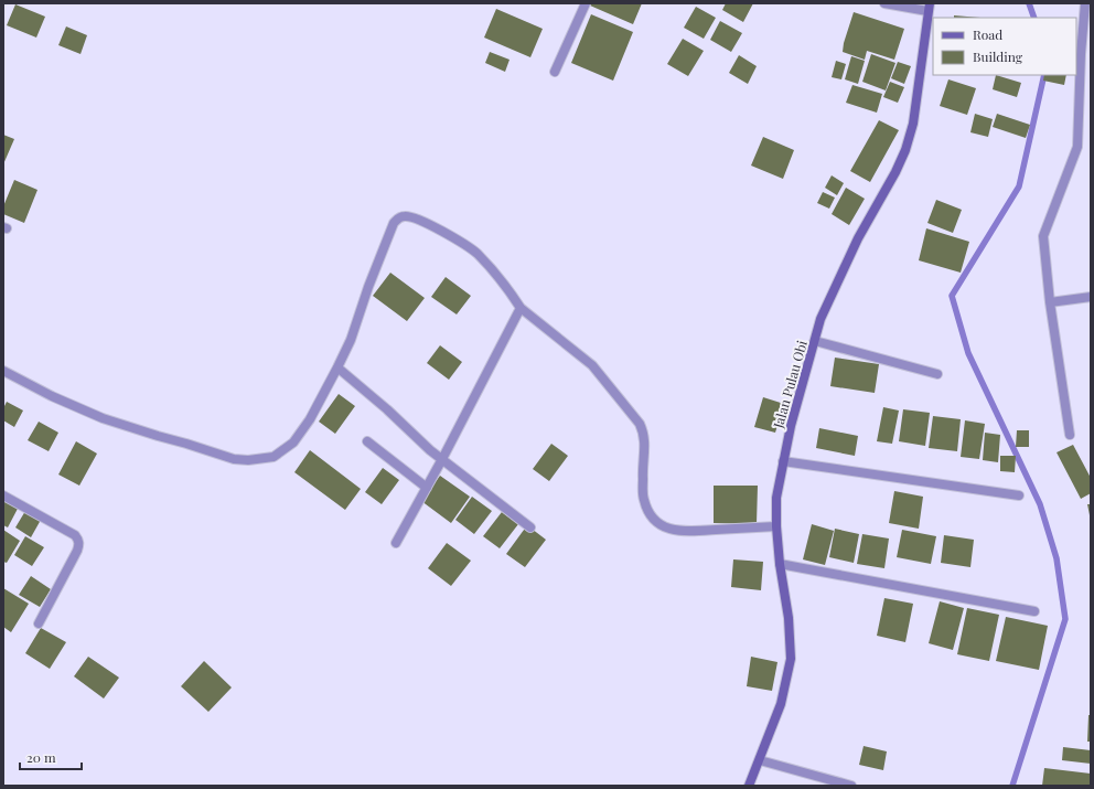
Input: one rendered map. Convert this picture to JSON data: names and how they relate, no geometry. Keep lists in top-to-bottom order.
{
  "streets": {
    "street": ["Jalan Pulau Obi"]
  },
  "legend": ["Road", "Building"],
  "scale_bar": "20 m"
}
